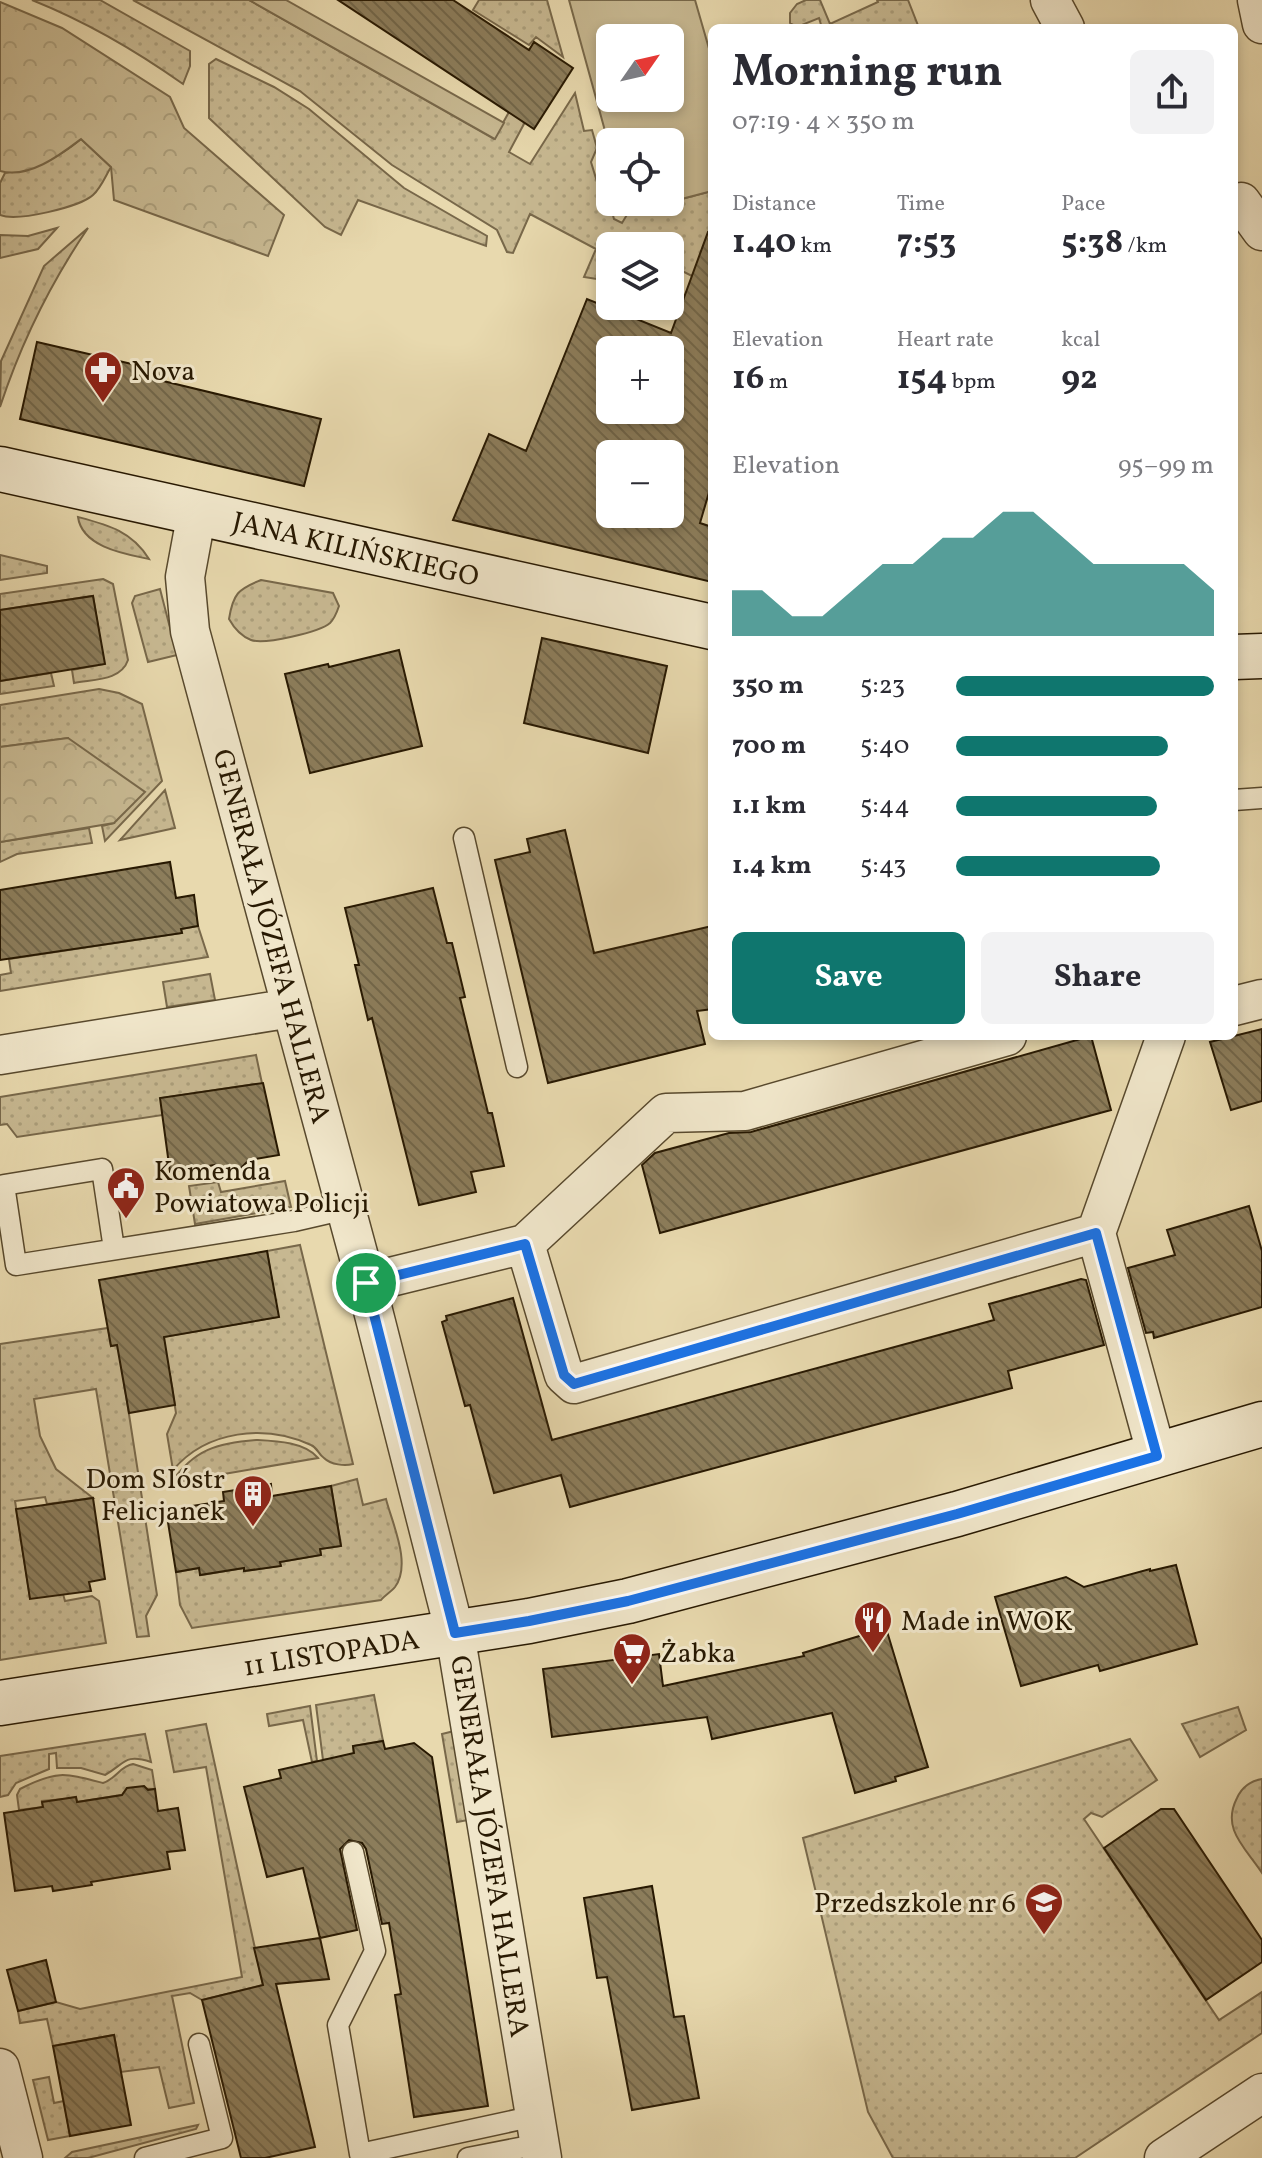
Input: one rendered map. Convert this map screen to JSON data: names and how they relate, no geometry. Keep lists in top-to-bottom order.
{
  "streets": {
    "street": ["JANA KILIŃSKIEGO", "GENERAŁA JÓZEFA HALLERA", "11 LISTOPADA"]
  },
  "crossings": [
    ["JANA KILIŃSKIEGO", "GENERAŁA JÓZEFA HALLERA"],
    ["GENERAŁA JÓZEFA HALLERA", "11 LISTOPADA"]
  ],
  "places": {
    "pharmacy": ["Nova"],
    "public building": ["Komenda Powiatowa Policji"],
    "building": ["Dom SIóstr Felicjanek"],
    "restaurant": ["Made in WOK"],
    "supermarket": ["Żabka"],
    "school or university": ["Przedszkole nr 6"]
  },
  "north": "top right",
  "page": {
    "map_buttons": ["+", "−"],
    "heading": ["Morning run", "07:19 · 4 × 350 m"],
    "stats": [
      ["Distance", "1.40 km"],
      ["Time", "7:53"],
      ["Pace", "5:38 /km"],
      ["Elevation", "16 m"],
      ["Heart rate", "154 bpm"],
      ["kcal", "92"]
    ],
    "chart": ["Elevation", "95–99 m"],
    "list": [
      {
        "name": "350 m",
        "note": "5:23"
      },
      {
        "name": "700 m",
        "note": "5:40"
      },
      {
        "name": "1.1 km",
        "note": "5:44"
      },
      {
        "name": "1.4 km",
        "note": "5:43"
      }
    ],
    "buttons": ["Save", "Share"]
  }
}
